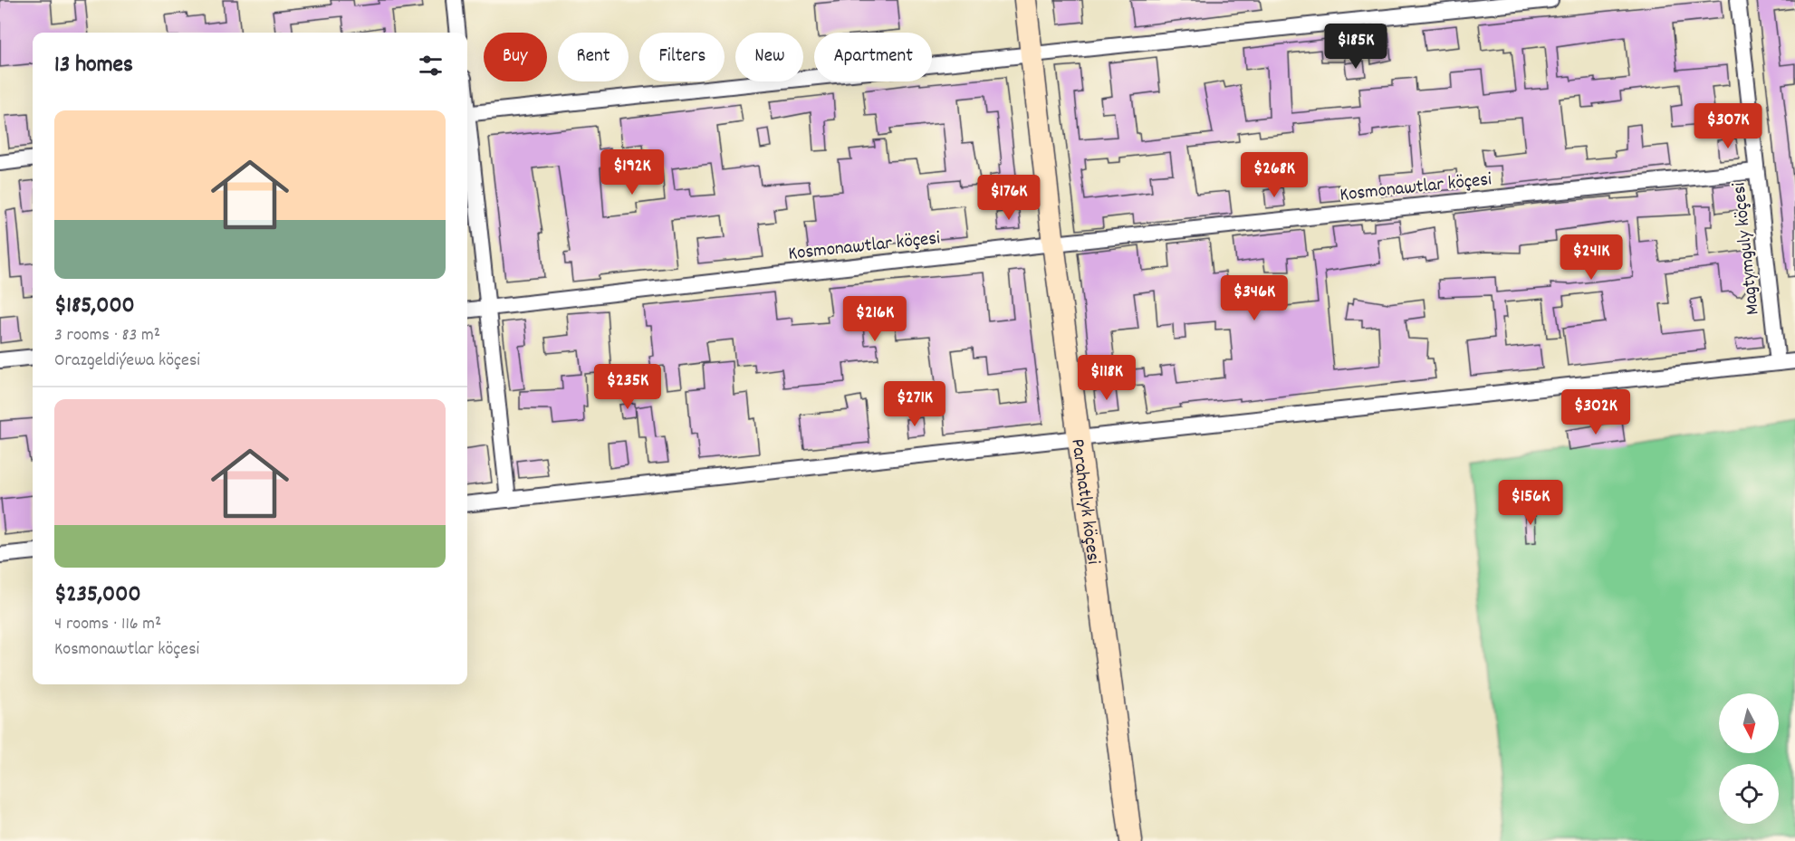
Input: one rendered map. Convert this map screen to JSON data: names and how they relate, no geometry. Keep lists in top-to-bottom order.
{
  "streets": {
    "street": ["Kosmonawtlar köçesi", "Magtymguly köçesi", "Parahatlyk köçesi"]
  },
  "crossings": [
    ["Kosmonawtlar köçesi", "Magtymguly köçesi"],
    ["Kosmonawtlar köçesi", "Parahatlyk köçesi"]
  ],
  "north": "bottom",
  "page": {
    "price": [
      "$185K",
      "$307K",
      "$192K",
      "$268K",
      "$176K",
      "$241K",
      "$346K",
      "$216K",
      "$118K",
      "$235K",
      "$271K",
      "$302K",
      "$156K"
    ],
    "chip": [
      "Buy",
      "Rent",
      "Filters",
      "New",
      "Apartment"
    ],
    "heading": "13 homes",
    "list": [
      {
        "name": "$185,000",
        "note": "3 rooms · 83 m² · Orazgeldiýewa köçesi"
      },
      {
        "name": "$235,000",
        "note": "4 rooms · 116 m² · Kosmonawtlar köçesi"
      }
    ]
  }
}
